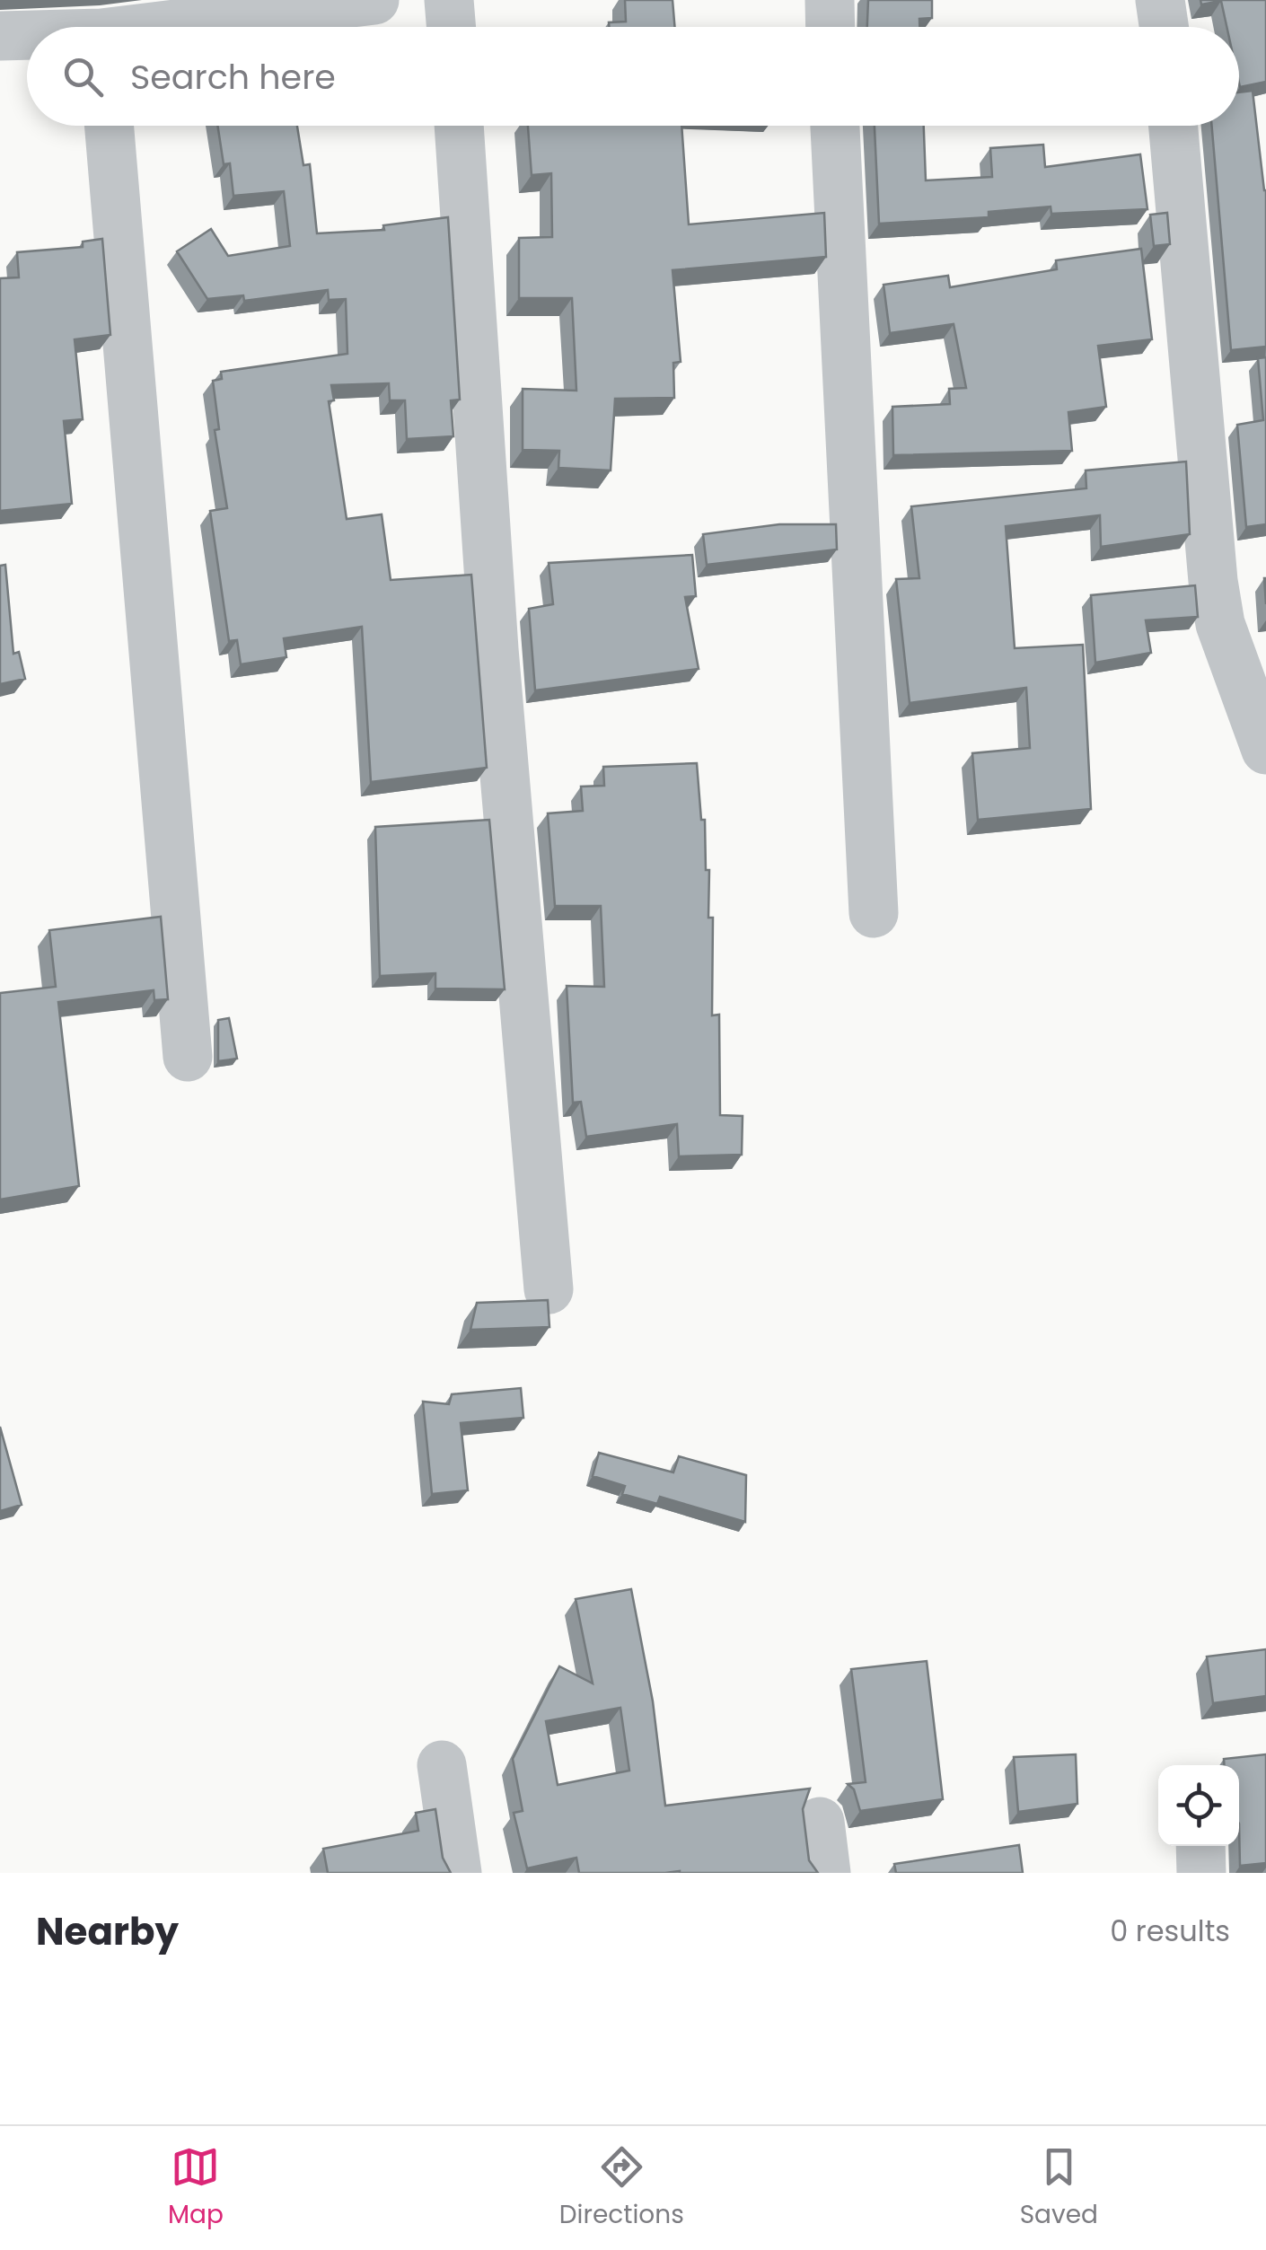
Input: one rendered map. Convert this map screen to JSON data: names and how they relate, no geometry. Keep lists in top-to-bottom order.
{
  "page": {
    "search": "Search here",
    "heading": ["Nearby", "0 results"],
    "nav": ["Map", "Directions", "Saved"]
  }
}
